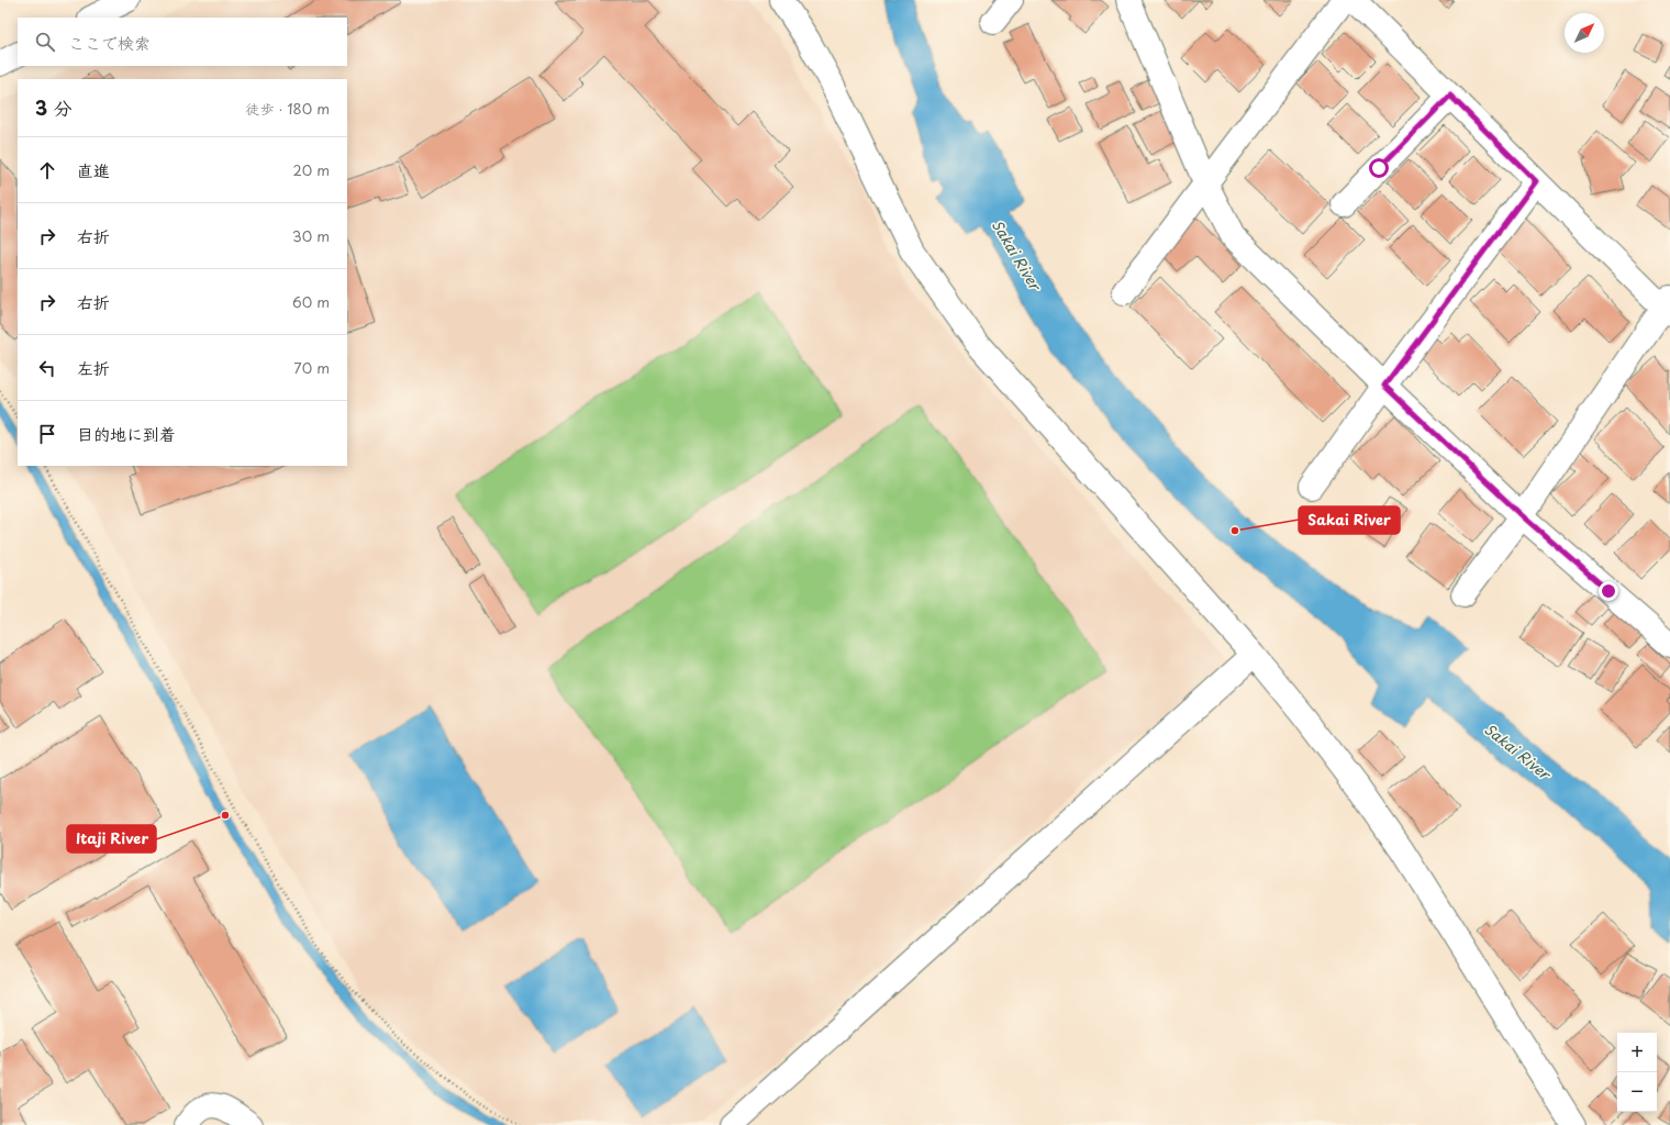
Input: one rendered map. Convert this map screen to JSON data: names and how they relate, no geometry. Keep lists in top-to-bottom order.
{
  "water": ["Sakai River"],
  "places": ["Sakai River", "Itaji River"],
  "north": "top right",
  "page": {
    "search": "ここで検索",
    "heading": ["3 分", "徒歩 · 180 m"],
    "list": [
      ["直進", "20 m"],
      ["右折", "30 m"],
      ["右折", "60 m"],
      ["左折", "70 m"],
      "目的地に到着"
    ],
    "map_buttons": ["+", "−"]
  }
}
